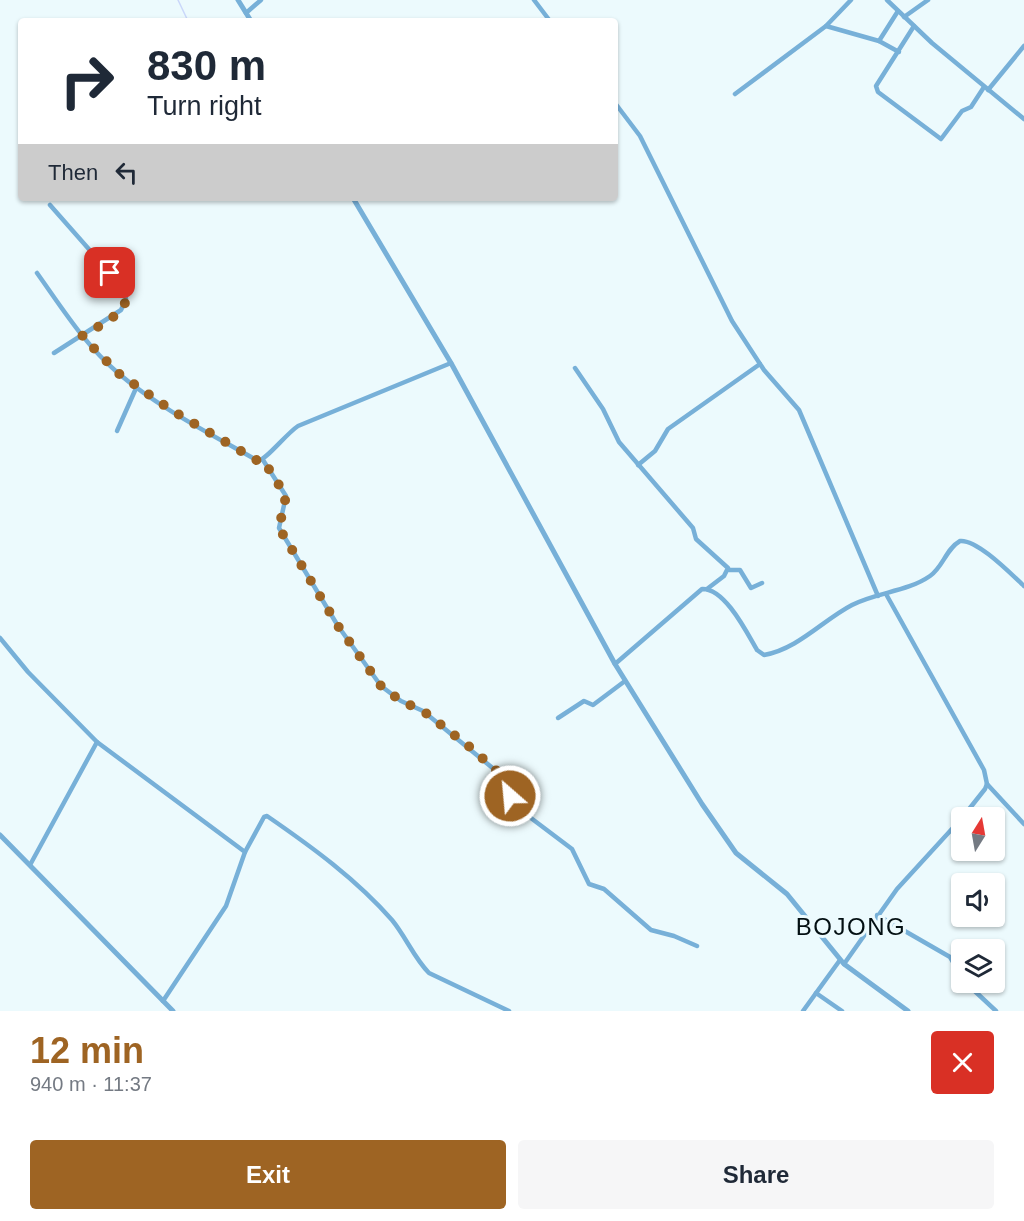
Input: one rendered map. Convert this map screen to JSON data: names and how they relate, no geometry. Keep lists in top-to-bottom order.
{
  "districts": ["BOJONG"],
  "north": "top",
  "page": {
    "turn": ["830 m", "Turn right"],
    "then": "Then",
    "heading": ["12 min", "940 m · 11:37"],
    "buttons": ["Exit", "Share"]
  }
}
